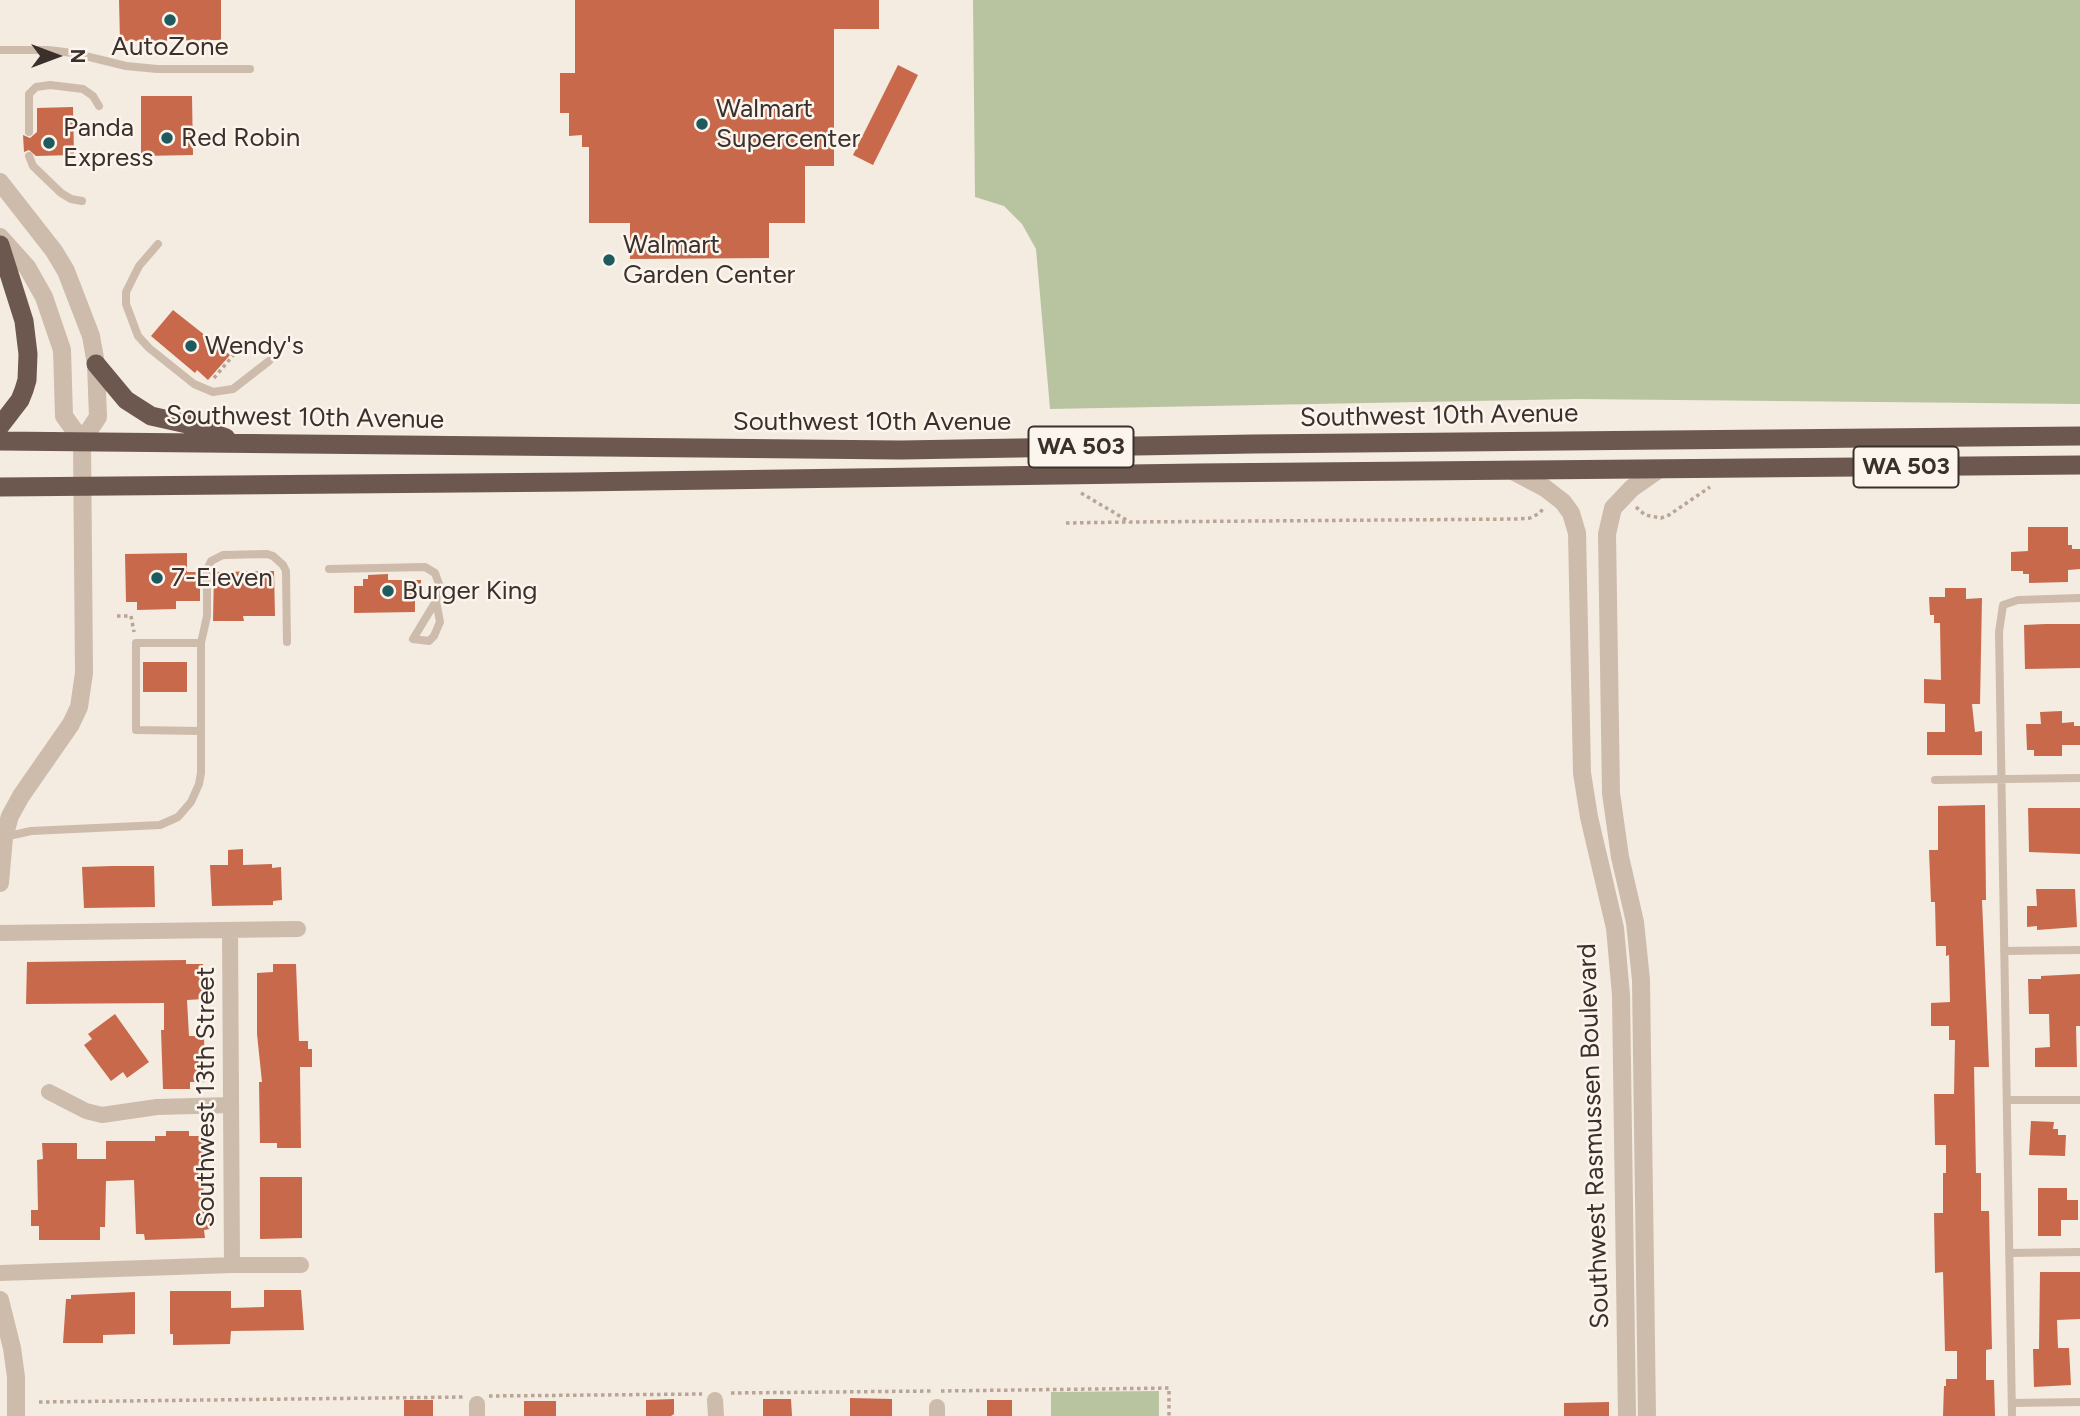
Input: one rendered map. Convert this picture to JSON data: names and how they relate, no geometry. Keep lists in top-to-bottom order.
{
  "streets": {
    "highway": ["Southwest 10th Avenue", "WA 503"],
    "street": ["Southwest 13th Street", "Southwest Rasmussen Boulevard"]
  },
  "crossings": [
    ["Southwest 10th Avenue", "Southwest Rasmussen Boulevard"]
  ],
  "places": [
    "AutoZone",
    "Walmart Supercenter",
    "Red Robin",
    "Panda Express",
    "Walmart Garden Center",
    "Wendy's",
    "7-Eleven",
    "Burger King"
  ],
  "north": "right"
}
